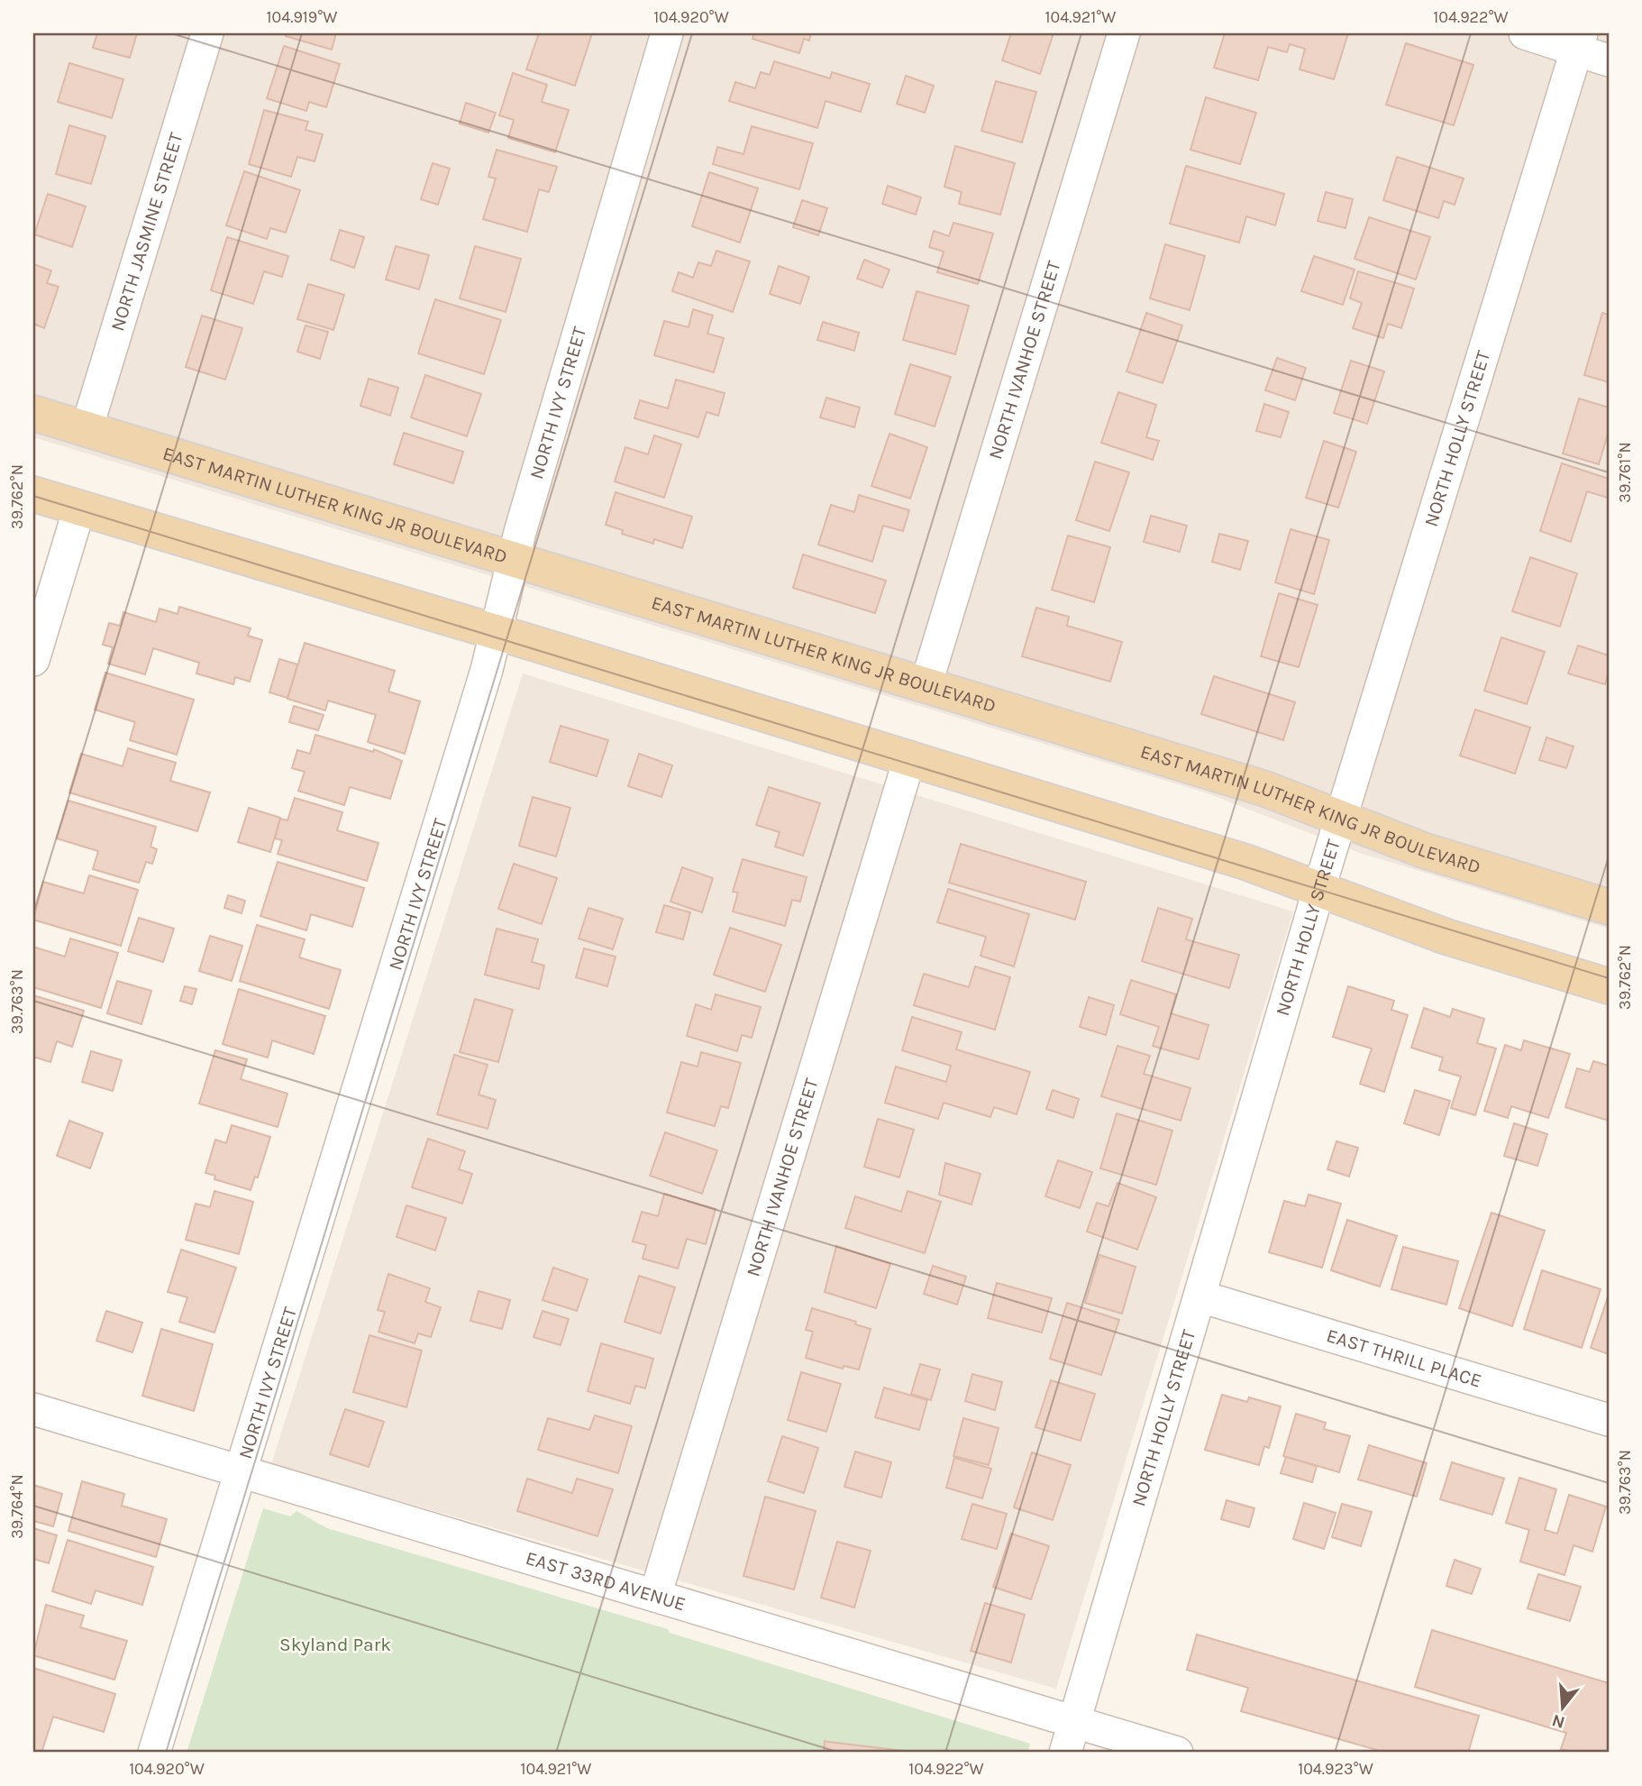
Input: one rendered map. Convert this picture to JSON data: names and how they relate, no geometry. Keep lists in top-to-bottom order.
{
  "streets": {
    "main road": ["EAST MARTIN LUTHER KING JR BOULEVARD"],
    "street": [
      "NORTH JASMINE STREET",
      "NORTH IVANHOE STREET",
      "NORTH IVY STREET",
      "NORTH HOLLY STREET",
      "EAST THRILL PLACE",
      "EAST 33RD AVENUE"
    ]
  },
  "crossings": [
    ["NORTH JASMINE STREET", "EAST MARTIN LUTHER KING JR BOULEVARD"],
    ["NORTH IVANHOE STREET", "EAST MARTIN LUTHER KING JR BOULEVARD"],
    ["NORTH IVANHOE STREET", "EAST 33RD AVENUE"],
    ["NORTH IVY STREET", "EAST MARTIN LUTHER KING JR BOULEVARD"],
    ["NORTH IVY STREET", "EAST 33RD AVENUE"],
    ["NORTH HOLLY STREET", "EAST MARTIN LUTHER KING JR BOULEVARD"],
    ["NORTH HOLLY STREET", "EAST THRILL PLACE"],
    ["NORTH HOLLY STREET", "EAST 33RD AVENUE"]
  ],
  "parks": ["Skyland Park"],
  "north": "bottom",
  "coordinates": [
    "104.919°W",
    "104.920°W",
    "104.921°W",
    "104.922°W",
    "39.761°N",
    "39.762°N",
    "39.763°N",
    "39.764°N",
    "104.923°W"
  ]
}
